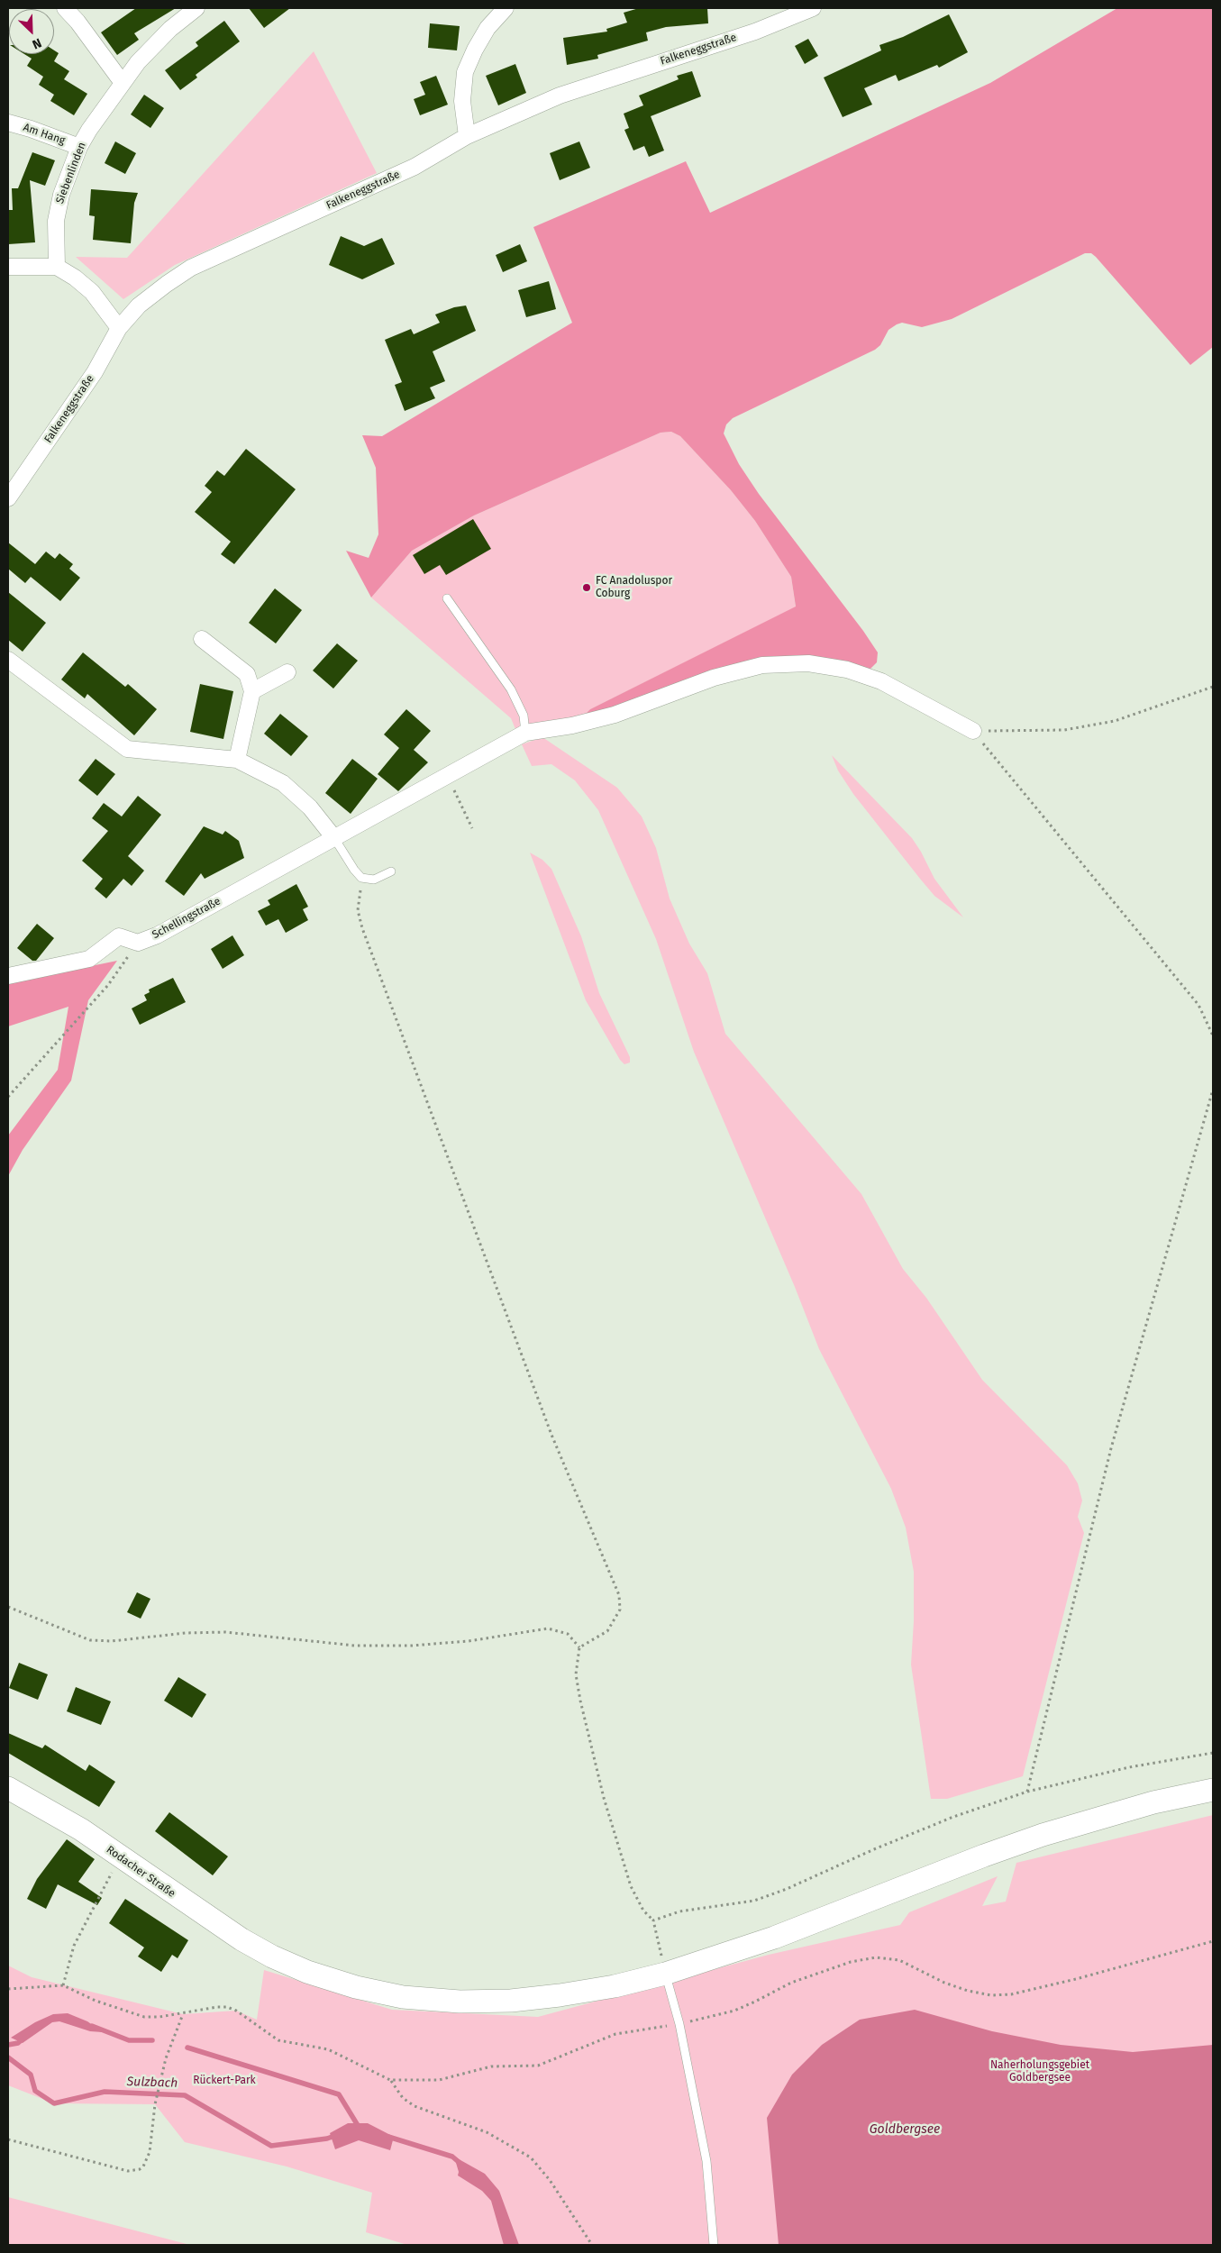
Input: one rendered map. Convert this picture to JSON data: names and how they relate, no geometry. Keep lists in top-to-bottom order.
{
  "streets": {
    "street": [
      "Falkeneggstraße",
      "Am Hang",
      "Siebenlinden",
      "Schellingstraße",
      "Rodacher Straße"
    ]
  },
  "crossings": [
    ["Am Hang", "Siebenlinden"]
  ],
  "water": ["Sulzbach", "Goldbergsee"],
  "parks": ["Naherholungsgebiet Goldbergsee", "Rückert-Park"],
  "places": ["FC Anadoluspor Coburg"],
  "north": "bottom right"
}
